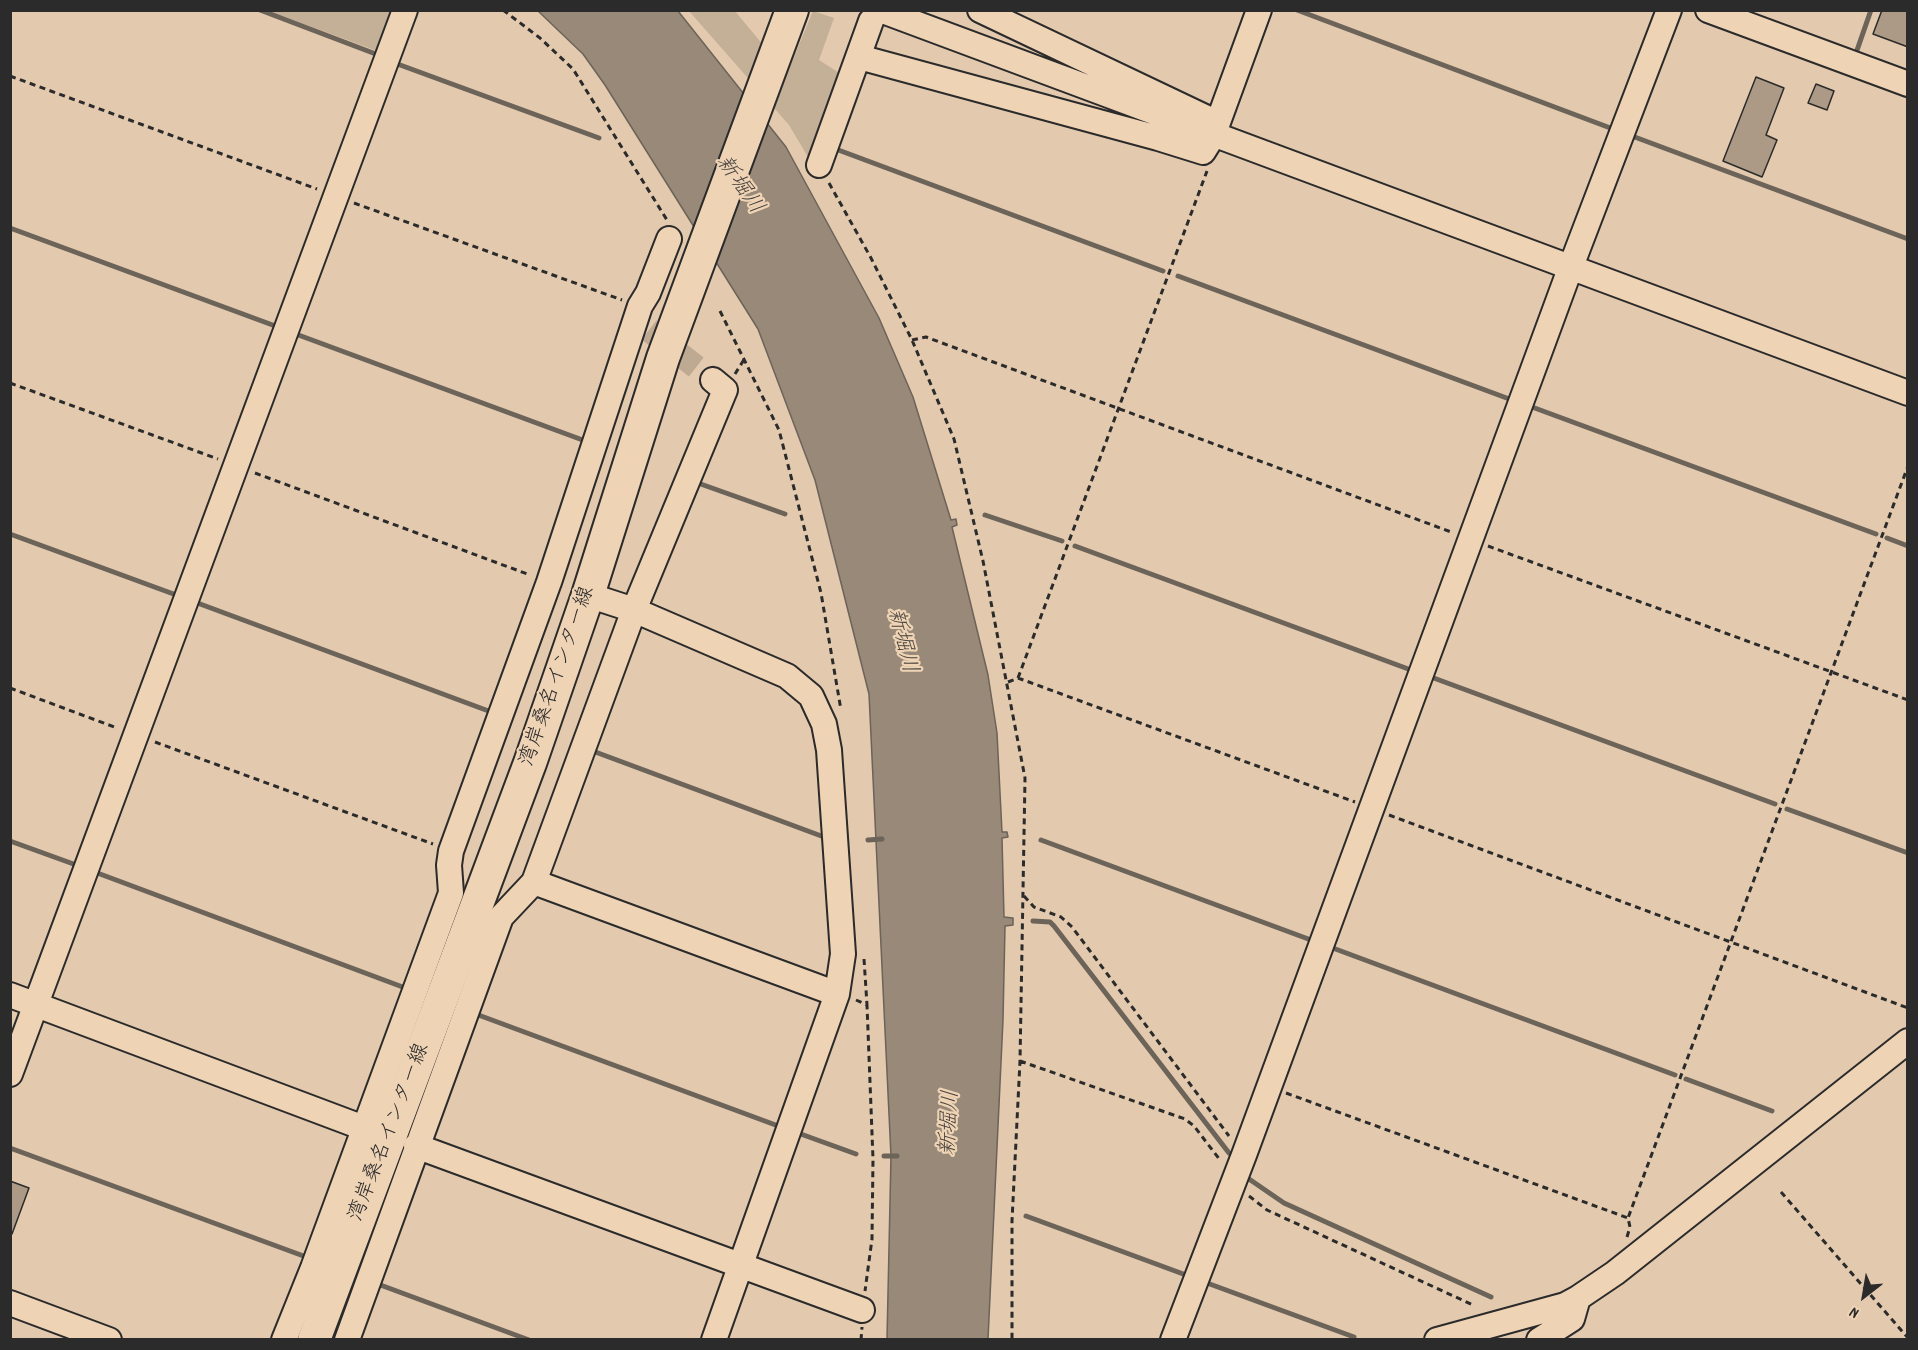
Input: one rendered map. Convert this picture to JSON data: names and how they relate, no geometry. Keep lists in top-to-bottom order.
{
  "streets": {
    "main road": ["湾岸桑名インター線"]
  },
  "water": ["新堀川"],
  "north": "bottom left"
}
